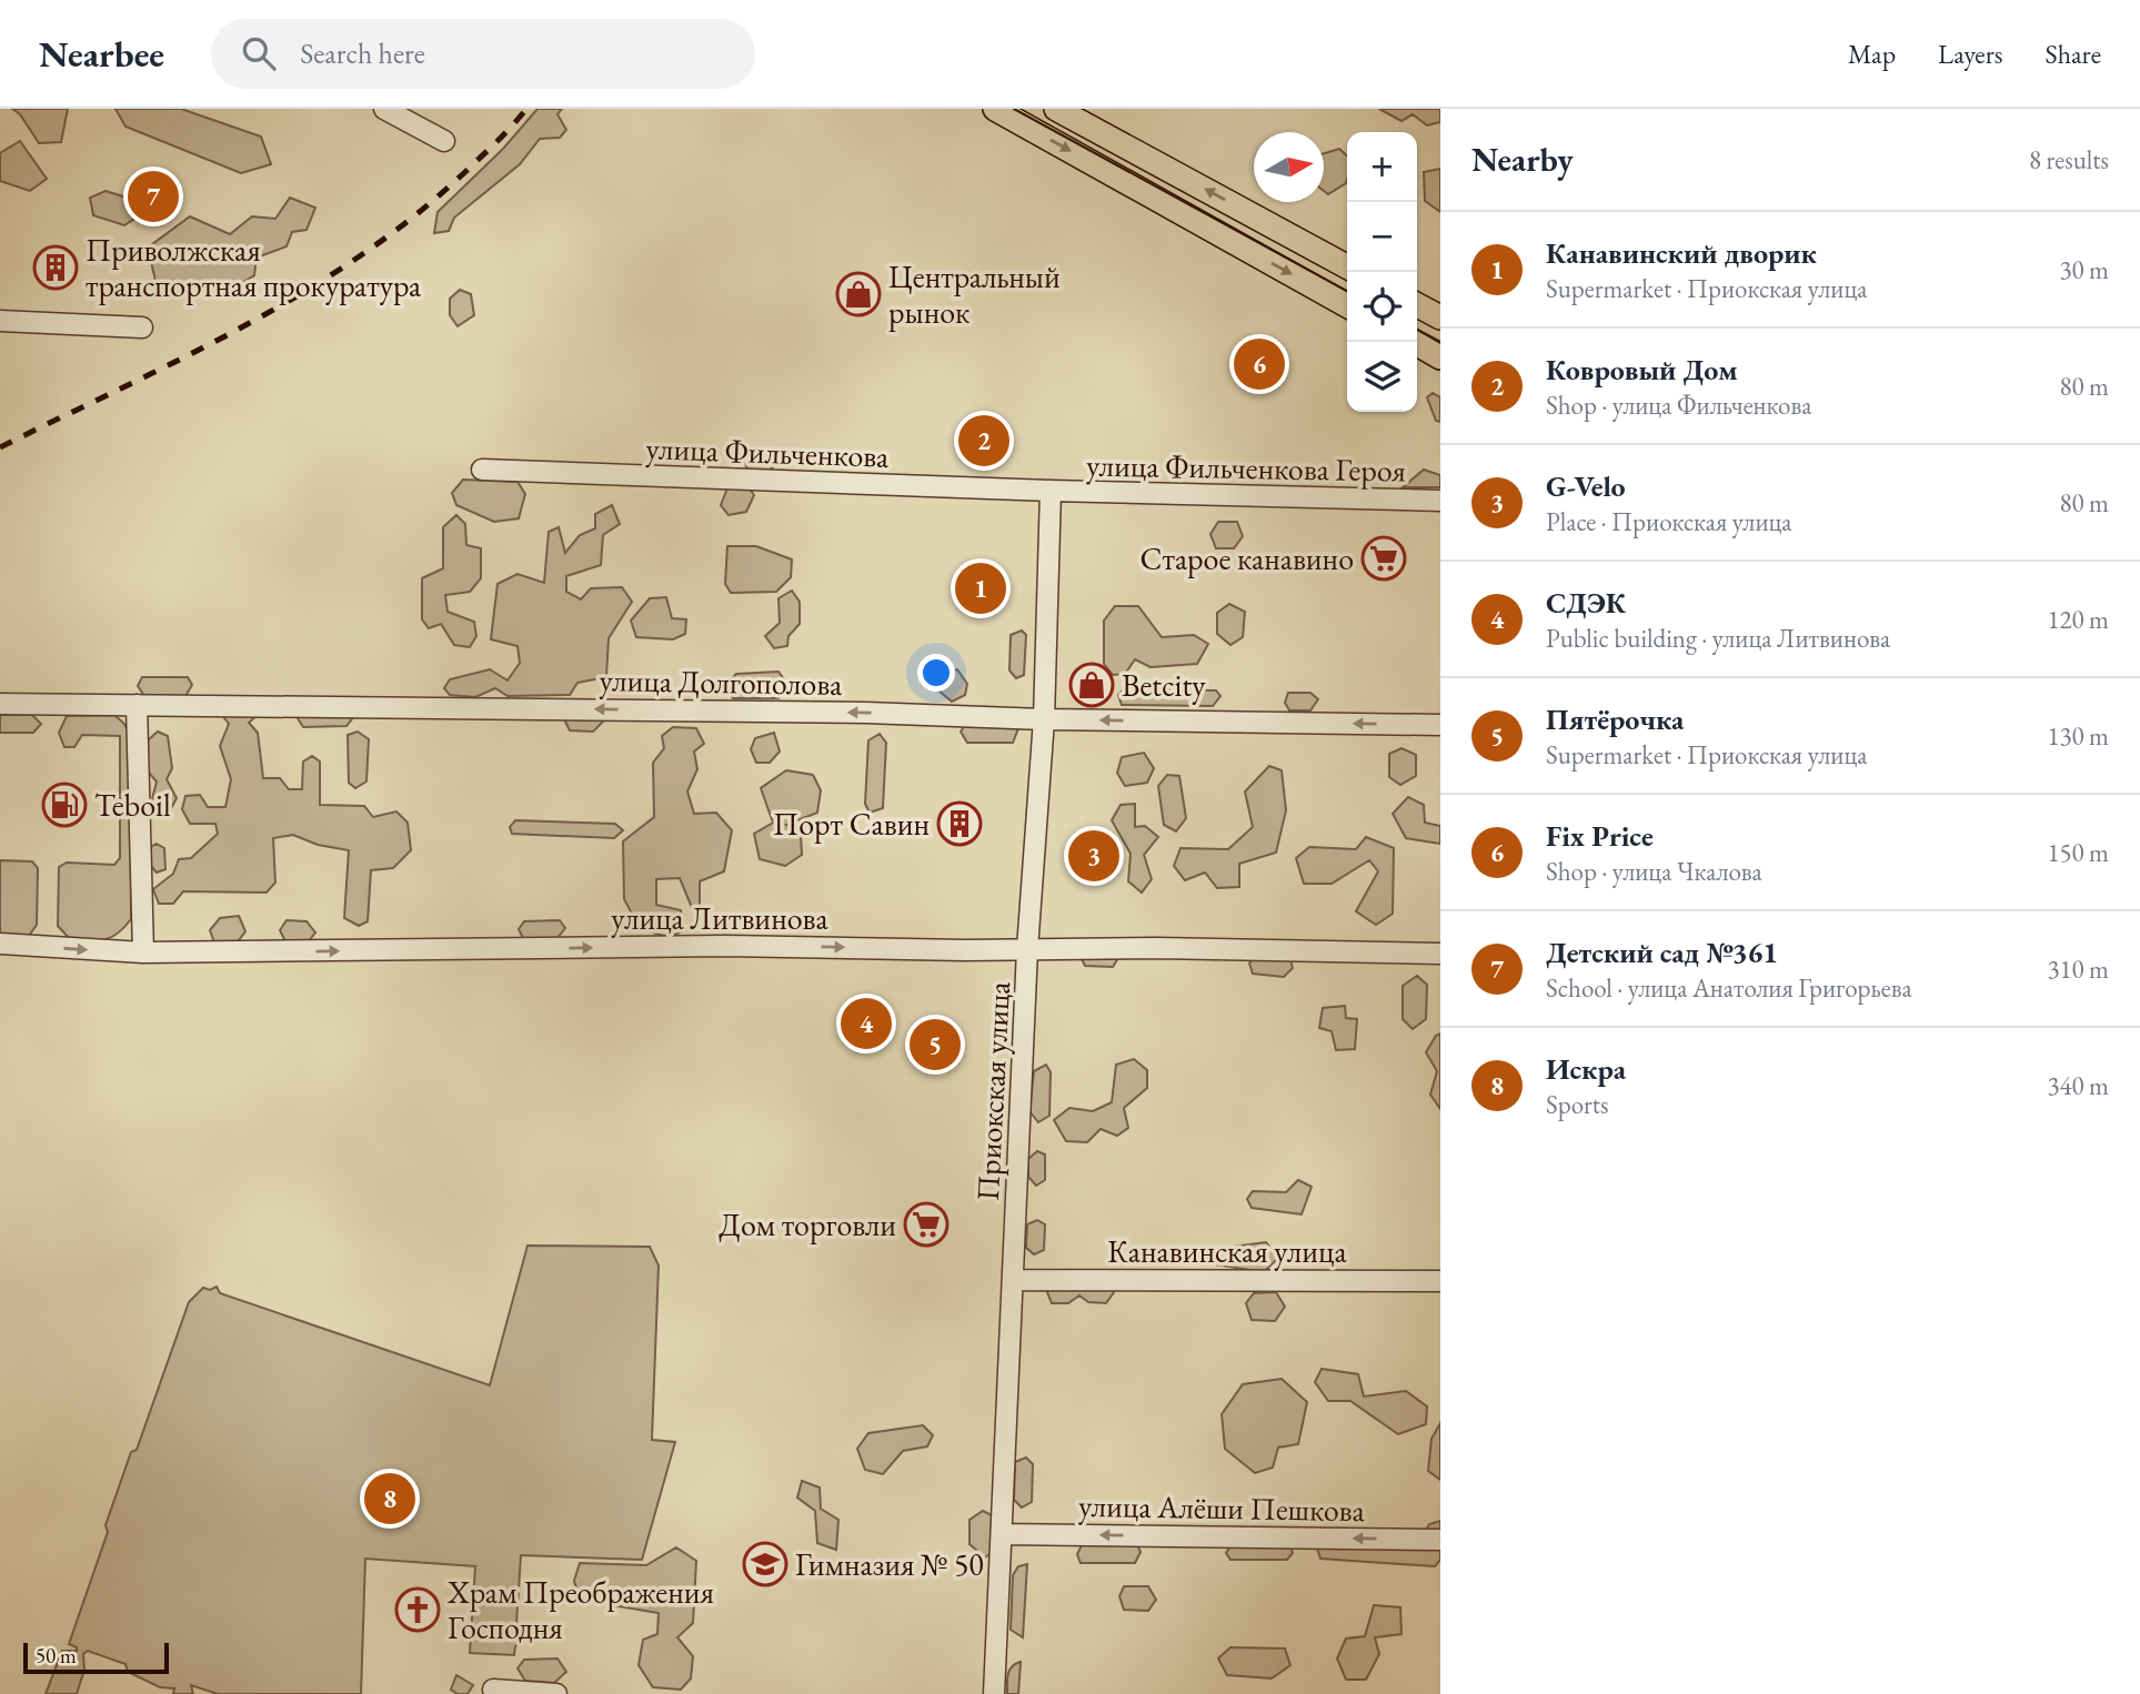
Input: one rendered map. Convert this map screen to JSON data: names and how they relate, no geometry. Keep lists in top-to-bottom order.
{
  "streets": {
    "street": [
      "улица Фильченкова",
      "улица Фильченкова Героя",
      "улица Долгополова",
      "улица Литвинова",
      "Приокская улица",
      "Канавинская улица",
      "улица Алёши Пешкова"
    ]
  },
  "crossings": [
    ["улица Фильченкова", "улица Фильченкова Героя"],
    ["улица Фильченкова", "Приокская улица"],
    ["улица Фильченкова Героя", "Приокская улица"],
    ["улица Долгополова", "Приокская улица"],
    ["улица Литвинова", "Приокская улица"],
    ["Приокская улица", "Канавинская улица"],
    ["Приокская улица", "улица Алёши Пешкова"]
  ],
  "one_way": ["улица Долгополова", "улица Литвинова", "улица Алёши Пешкова"],
  "places": {
    "building": ["Приволжская транспортная прокуратура", "Порт Савин"],
    "shop": ["Центральный рынок", "Betcity"],
    "supermarket": ["Старое канавино", "Дом торговли"],
    "fuel station": ["Teboil"],
    "school or university": ["Гимназия № 50"],
    "church": ["Храм Преображения Господня"]
  },
  "scale_bar": "50 m",
  "north": "right",
  "page": {
    "header": "Nearbee",
    "search": "Search here",
    "nav": ["Map", "Layers", "Share"],
    "heading": ["Nearby", "8 results"],
    "map_buttons": ["+", "−"],
    "pins": [
      "7",
      "6",
      "2",
      "1",
      "3",
      "4",
      "5",
      "8"
    ],
    "list": [
      {
        "mark": "1",
        "name": "Канавинский дворик",
        "note": "Supermarket · Приокская улица",
        "value": "30 m"
      },
      {
        "mark": "2",
        "name": "Ковровый Дом",
        "note": "Shop · улица Фильченкова",
        "value": "80 m"
      },
      {
        "mark": "3",
        "name": "G-Velo",
        "note": "Place · Приокская улица",
        "value": "80 m"
      },
      {
        "mark": "4",
        "name": "СДЭК",
        "note": "Public building · улица Литвинова",
        "value": "120 m"
      },
      {
        "mark": "5",
        "name": "Пятёрочка",
        "note": "Supermarket · Приокская улица",
        "value": "130 m"
      },
      {
        "mark": "6",
        "name": "Fix Price",
        "note": "Shop · улица Чкалова",
        "value": "150 m"
      },
      {
        "mark": "7",
        "name": "Детский сад №361",
        "note": "School · улица Анатолия Григорьева",
        "value": "310 m"
      },
      {
        "mark": "8",
        "name": "Искра",
        "note": "Sports",
        "value": "340 m"
      }
    ],
    "scale": "50 m"
  }
}
